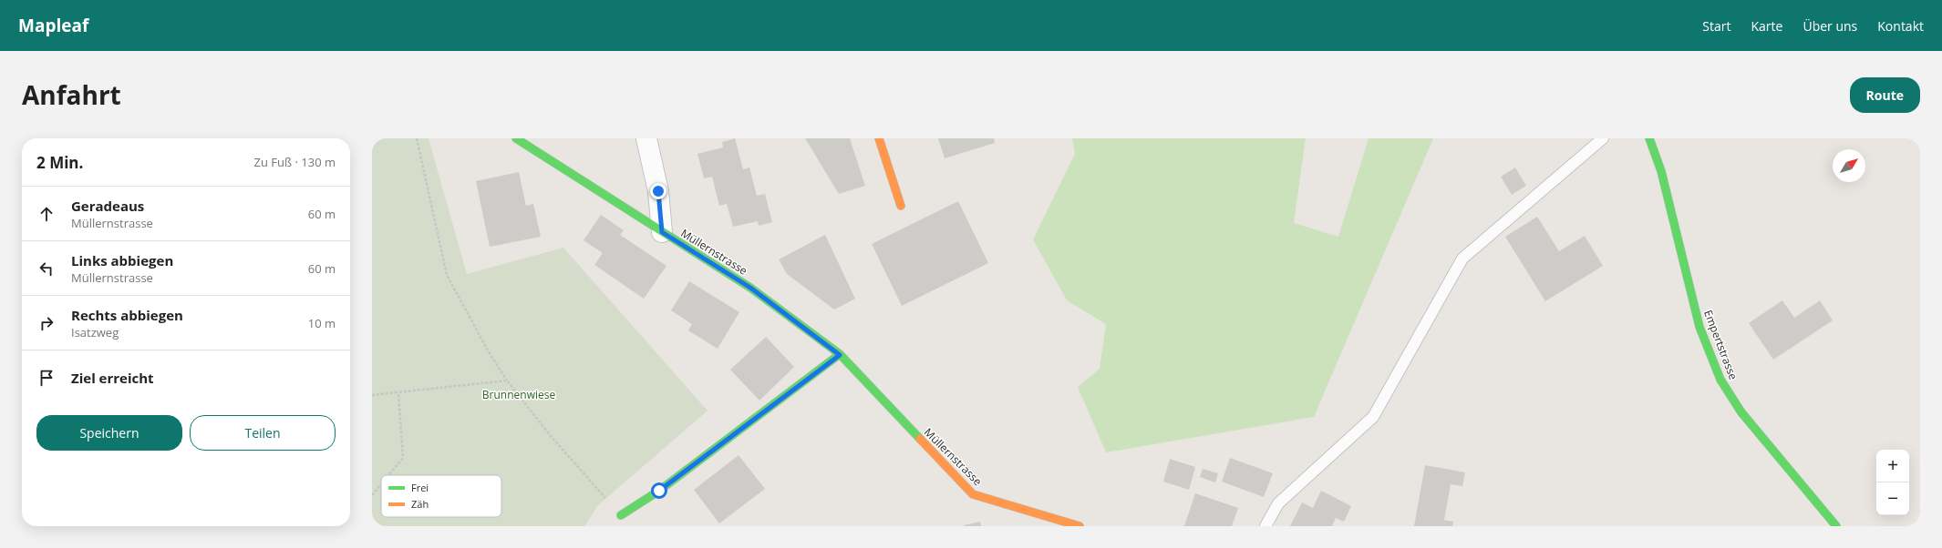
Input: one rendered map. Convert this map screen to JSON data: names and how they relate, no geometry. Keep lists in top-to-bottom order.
{
  "streets": {
    "street": ["Müllernstrasse", "Empertstrasse"]
  },
  "parks": ["Brunnenwiese"],
  "legend": ["Frei", "Zäh"],
  "north": "top right",
  "page": {
    "header": "Mapleaf",
    "nav": [
      "Start",
      "Karte",
      "Über uns",
      "Kontakt"
    ],
    "title": "Anfahrt",
    "buttons": [
      "Route",
      ["Speichern", "Teilen"]
    ],
    "heading": ["2 Min.", "Zu Fuß · 130 m"],
    "list": [
      ["Geradeaus", "Müllernstrasse", "60 m"],
      ["Links abbiegen", "Müllernstrasse", "60 m"],
      ["Rechts abbiegen", "Isatzweg", "10 m"],
      "Ziel erreicht"
    ],
    "map_buttons": ["+", "−"]
  }
}
